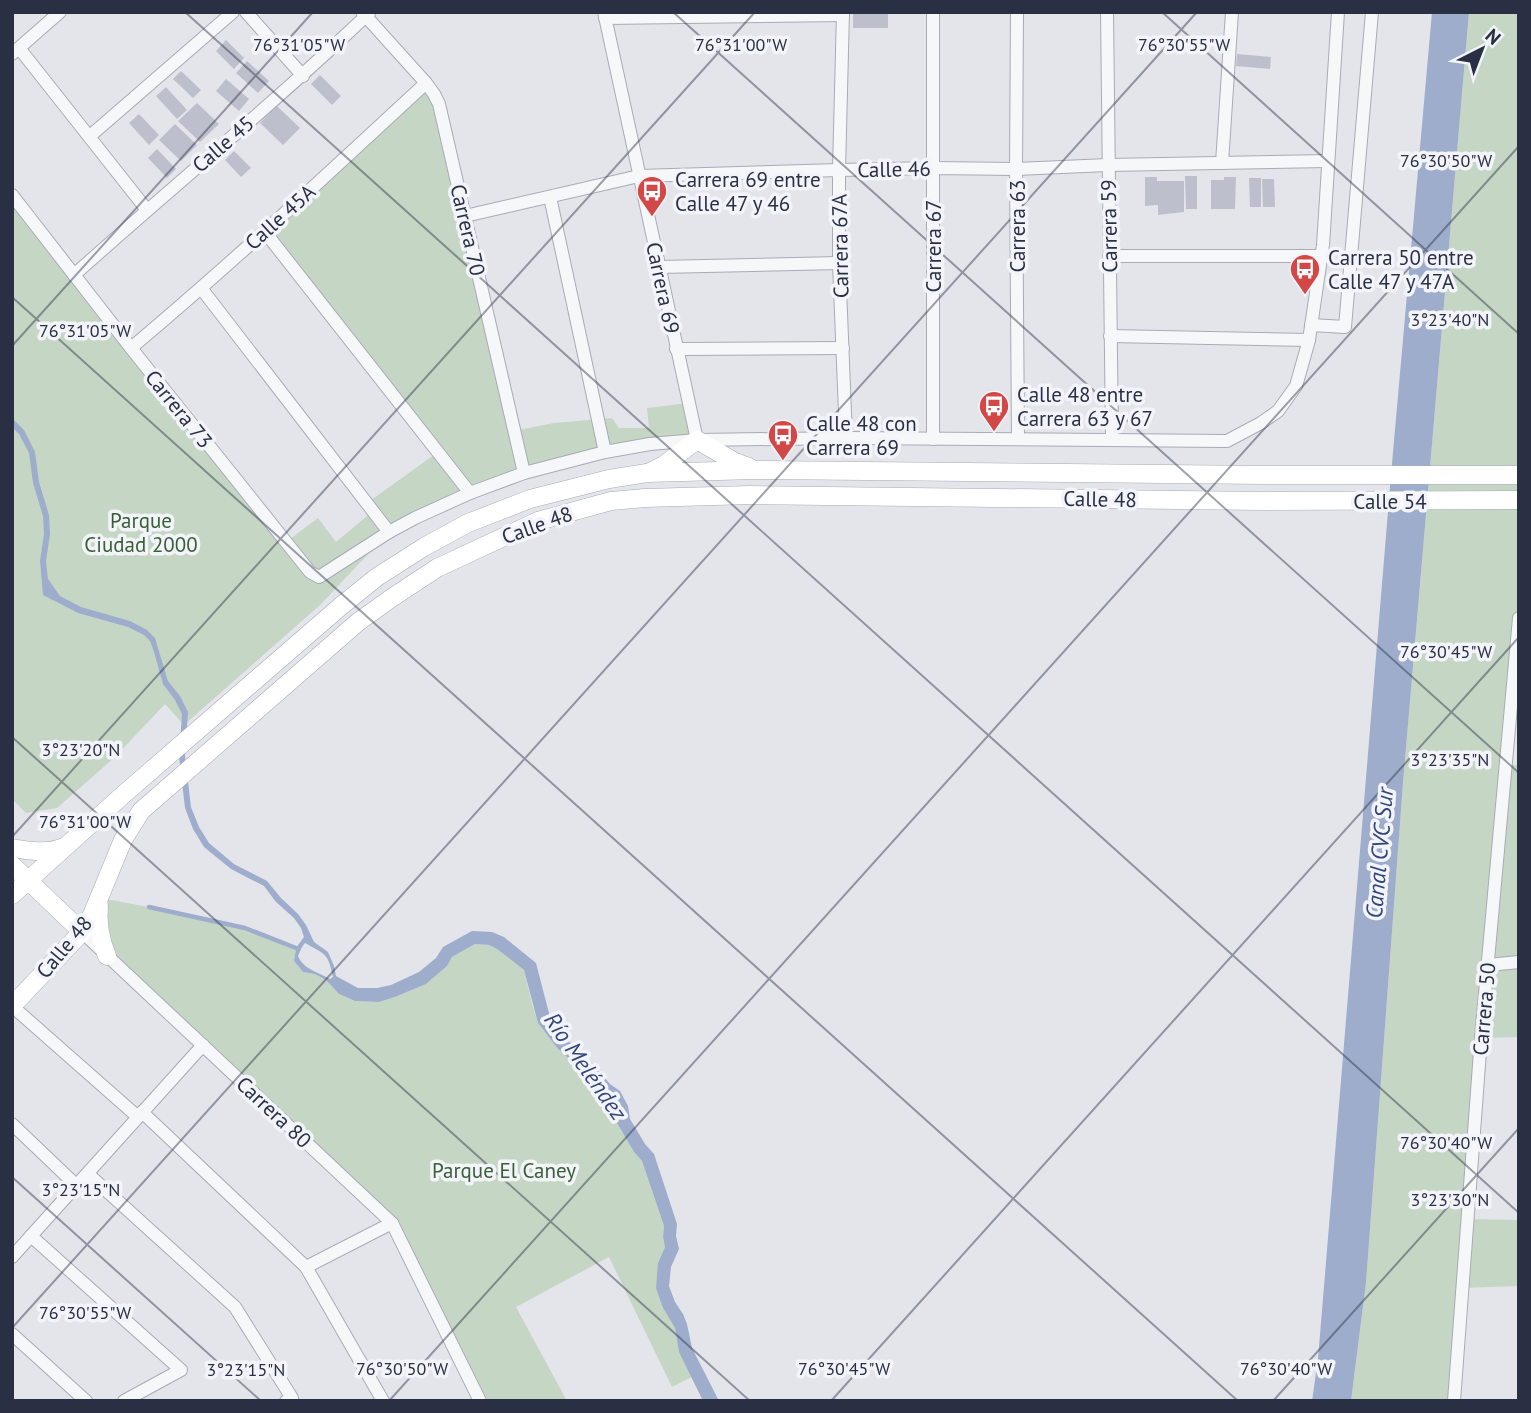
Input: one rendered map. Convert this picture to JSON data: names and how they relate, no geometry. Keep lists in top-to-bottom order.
{
  "streets": {
    "main road": ["Calle 48", "Calle 54", "Carrera 80"],
    "street": [
      "Calle 45",
      "Calle 46",
      "Calle 45A",
      "Carrera 63",
      "Carrera 59",
      "Carrera 70",
      "Carrera 67A",
      "Carrera 67",
      "Carrera 69",
      "Carrera 73",
      "Carrera 50"
    ]
  },
  "crossings": [
    ["Calle 45", "Carrera 70"],
    ["Calle 45", "Carrera 73"],
    ["Calle 46", "Carrera 63"],
    ["Calle 46", "Carrera 59"],
    ["Calle 46", "Carrera 70"],
    ["Calle 46", "Carrera 67A"],
    ["Calle 46", "Carrera 67"],
    ["Calle 46", "Carrera 69"],
    ["Calle 45A", "Carrera 70"],
    ["Calle 45A", "Carrera 73"],
    ["Calle 48", "Calle 54"],
    ["Calle 48", "Carrera 80"]
  ],
  "water": ["Canal CVC Sur", "Río Meléndez"],
  "parks": ["Parque Ciudad 2000", "Parque El Caney"],
  "places": {
    "bus stop": [
      "Carrera 69 entre Calle 47 y 46",
      "Carrera 50 entre Calle 47 y 47A",
      "Calle 48 entre Carrera 63 y 67",
      "Calle 48 con Carrera 69"
    ]
  },
  "north": "top right",
  "coordinates": [
    "76°30'55\"W",
    "76°31'05\"W",
    "76°31'00\"W",
    "76°30'50\"W",
    "3°23'40\"N",
    "76°30'45\"W",
    "3°23'20\"N",
    "3°23'35\"N",
    "76°30'40\"W",
    "3°23'15\"N",
    "3°23'30\"N"
  ]
}
